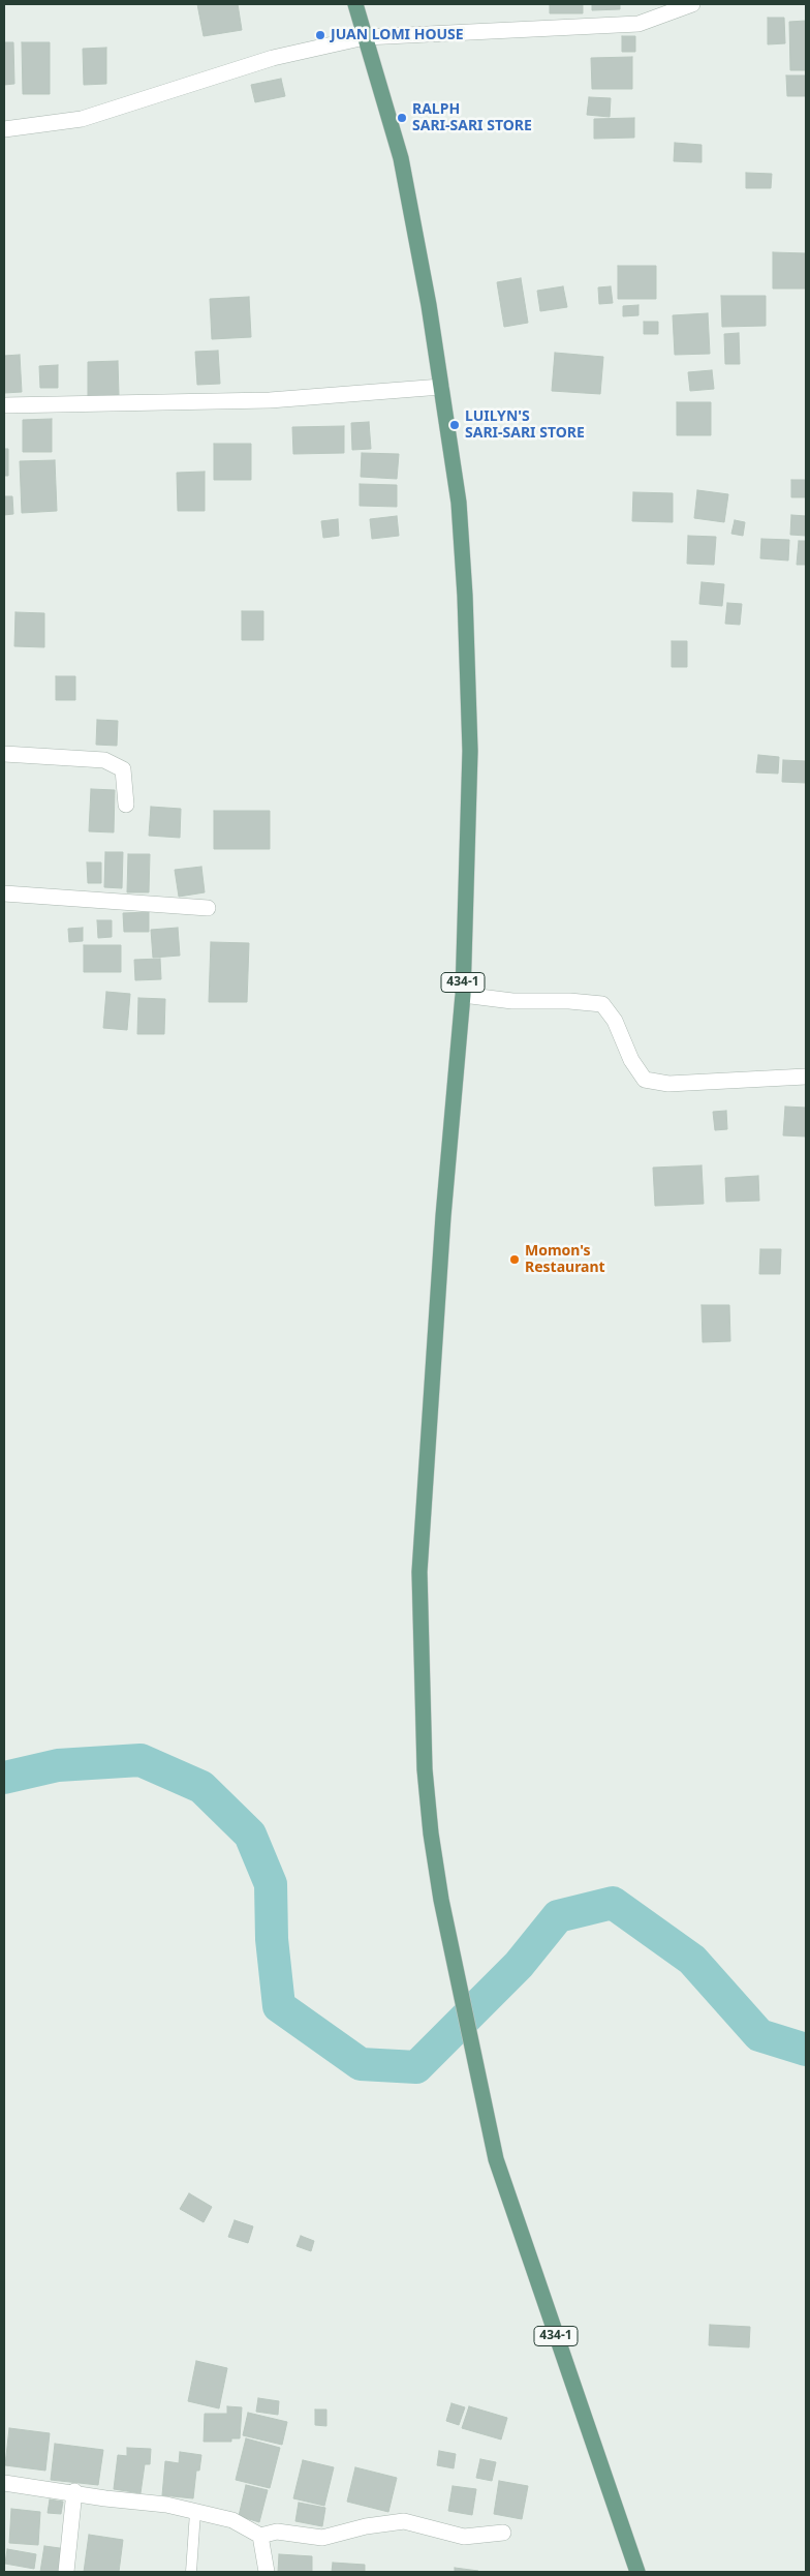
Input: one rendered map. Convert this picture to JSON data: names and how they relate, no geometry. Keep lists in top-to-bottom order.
{
  "streets": {
    "main road": ["434-1"]
  },
  "places": [
    "JUAN LOMI HOUSE",
    "RALPH SARI-SARI STORE",
    "LUILYN'S SARI-SARI STORE",
    "Momon's Restaurant"
  ]
}
